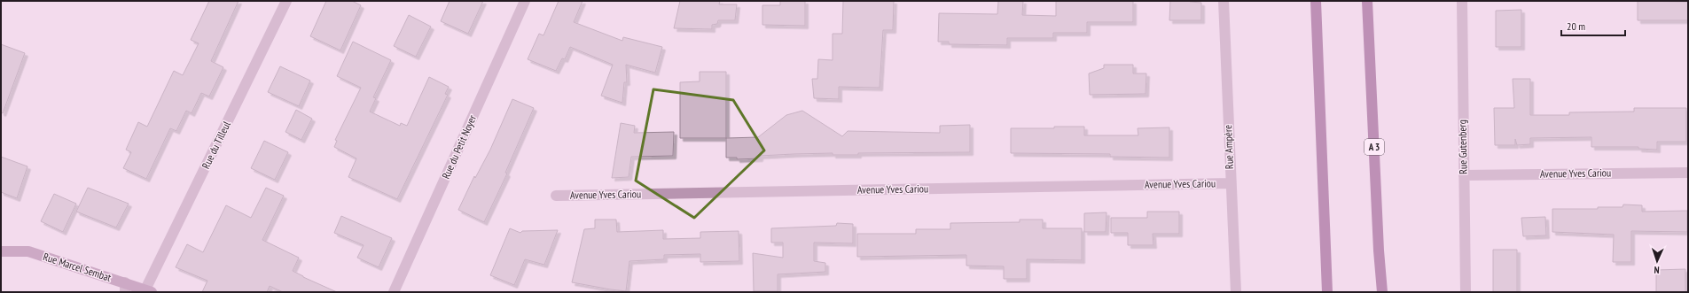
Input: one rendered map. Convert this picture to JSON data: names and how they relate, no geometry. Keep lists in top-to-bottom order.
{
  "streets": {
    "highway": ["A 3"],
    "street": [
      "Rue du Tilleul",
      "Rue du Petit Noyer",
      "Rue Ampère",
      "Rue Gutenberg",
      "Avenue Yves Cariou",
      "Rue Marcel Sembat"
    ]
  },
  "crossings": [
    ["Rue du Tilleul", "Rue Marcel Sembat"],
    ["Rue Ampère", "Avenue Yves Cariou"],
    ["Rue Gutenberg", "Avenue Yves Cariou"]
  ],
  "scale_bar": "20 m",
  "north": "bottom"
}
